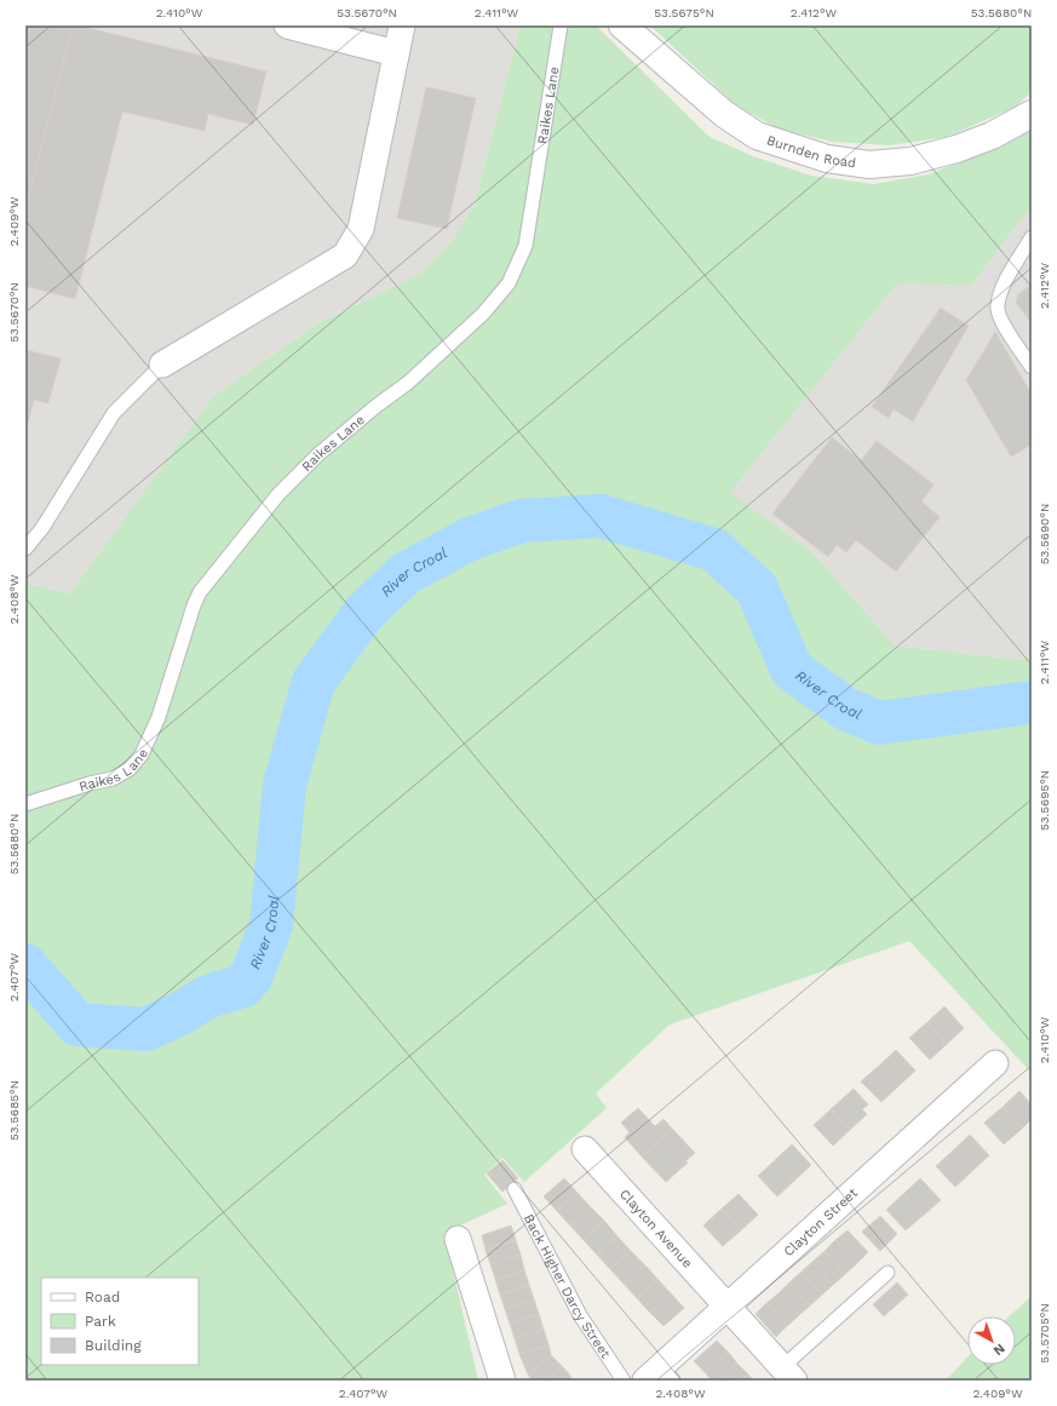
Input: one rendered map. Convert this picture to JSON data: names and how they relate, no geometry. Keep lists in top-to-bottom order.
{
  "streets": {
    "main road": ["Burnden Road"],
    "street": ["Clayton Street", "Clayton Avenue"],
    "lane": ["Raikes Lane", "Back Higher Darcy Street"]
  },
  "crossings": [
    ["Clayton Street", "Clayton Avenue"]
  ],
  "water": ["River Croal"],
  "legend": ["Road", "Park", "Building"],
  "north": "bottom right",
  "coordinates": [
    "2.410°W",
    "53.5670°N",
    "2.411°W",
    "53.5675°N",
    "2.412°W",
    "53.5680°N",
    "2.409°W",
    "53.5690°N",
    "2.408°W",
    "53.5695°N",
    "2.407°W",
    "53.5685°N",
    "53.5705°N"
  ]
}
